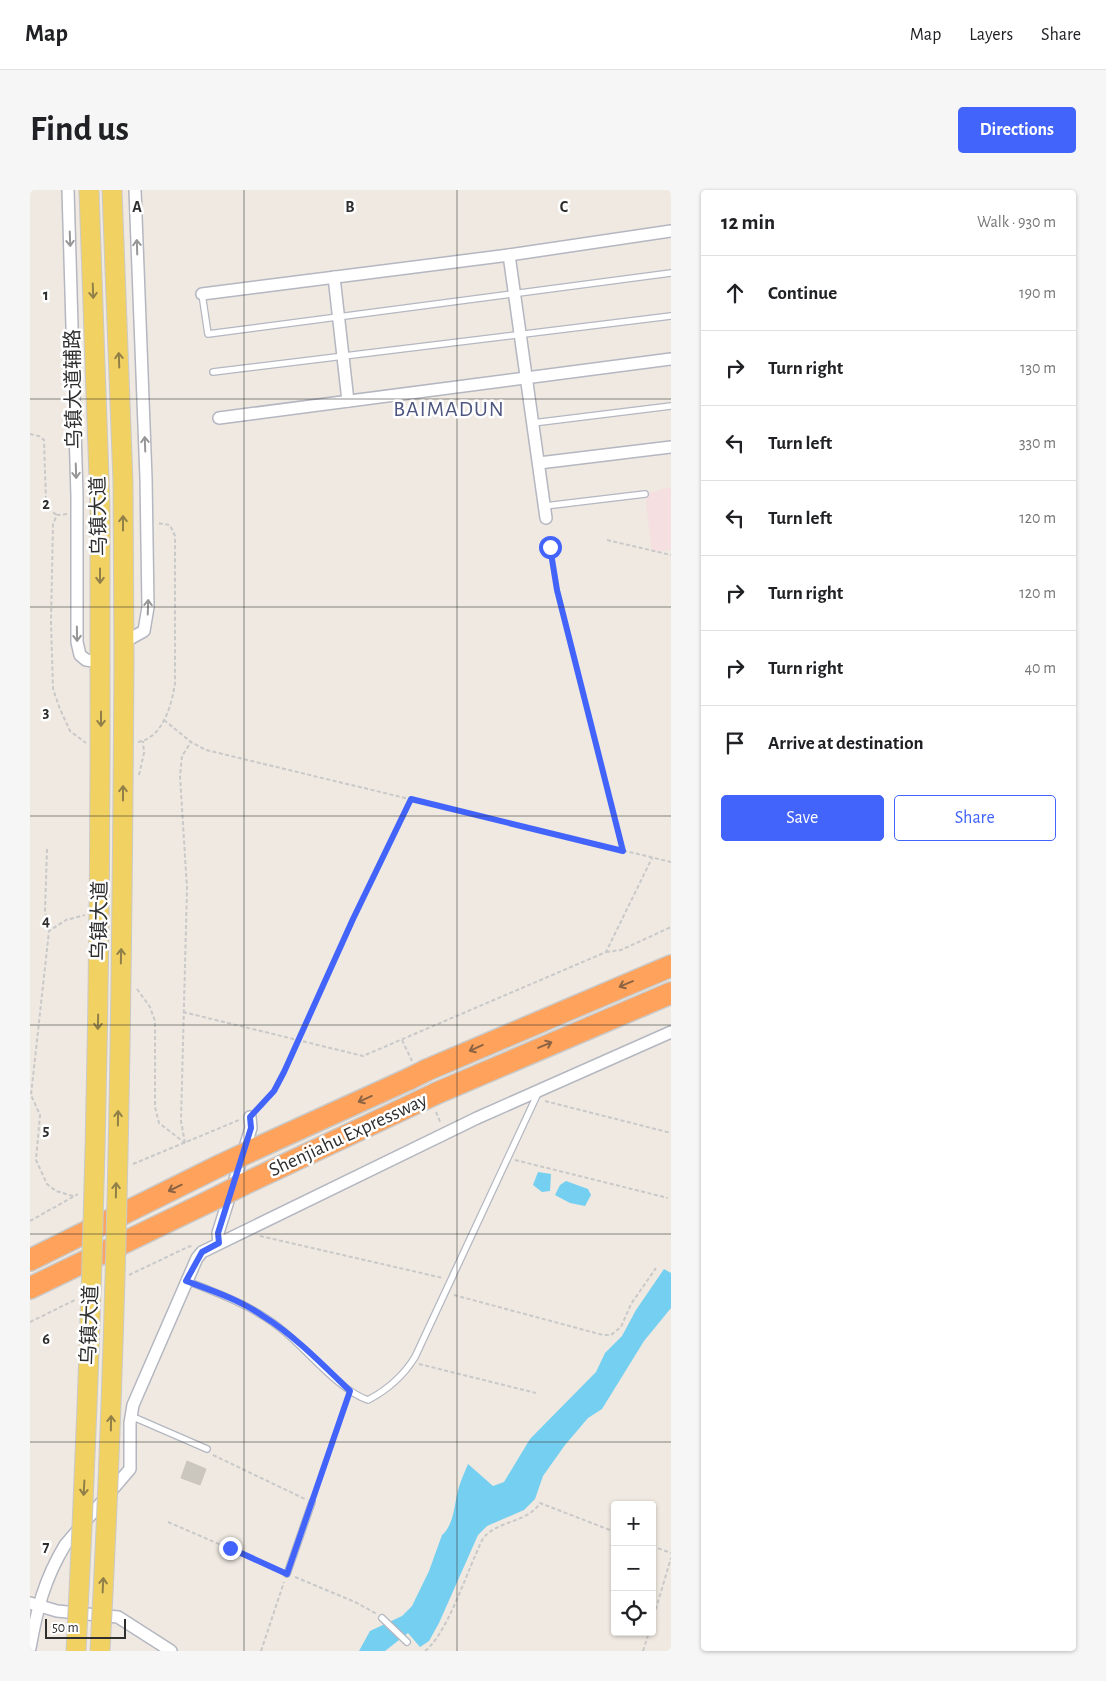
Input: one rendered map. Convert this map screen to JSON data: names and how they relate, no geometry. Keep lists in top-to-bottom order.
{
  "streets": {
    "highway": ["Shenjiahu Expressway"],
    "main road": ["乌镇大道"],
    "street": ["乌镇大道辅路"]
  },
  "crossings": [
    ["乌镇大道辅路", "乌镇大道"]
  ],
  "districts": ["BAIMADUN"],
  "scale_bar": "50 m",
  "page": {
    "header": "Map",
    "nav": ["Map", "Layers", "Share"],
    "buttons": [
      "Directions",
      ["Save", "Share"]
    ],
    "title": "Find us",
    "heading": ["12 min", "Walk · 930 m"],
    "list": [
      ["Continue", "190 m"],
      ["Turn right", "130 m"],
      ["Turn left", "330 m"],
      ["Turn left", "120 m"],
      ["Turn right", "120 m"],
      ["Turn right", "40 m"],
      "Arrive at destination"
    ],
    "map_buttons": ["+", "−"],
    "scale": "50 m"
  },
  "grid": {
    "columns": ["A", "B", "C"],
    "rows": [
      "1",
      "2",
      "3",
      "4",
      "5",
      "6",
      "7"
    ]
  }
}
